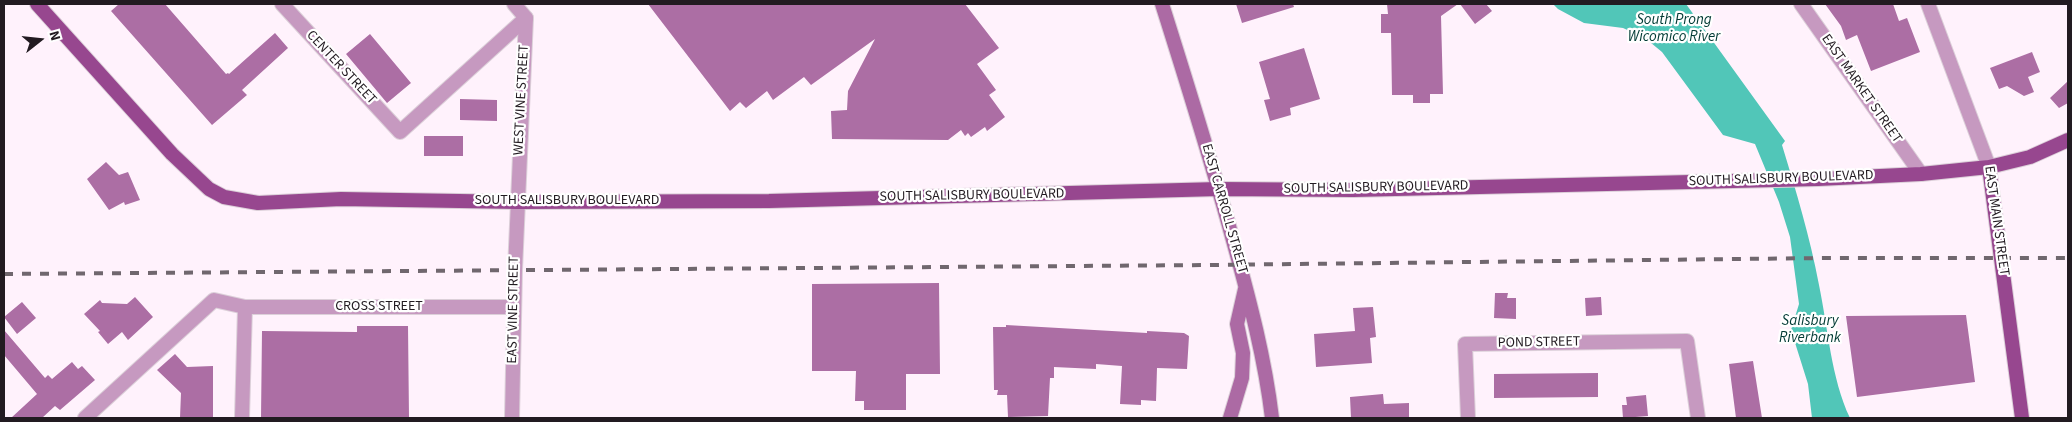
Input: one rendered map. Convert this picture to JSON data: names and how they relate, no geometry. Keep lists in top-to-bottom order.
{
  "streets": {
    "main road": ["SOUTH SALISBURY BOULEVARD", "EAST CARROLL STREET", "EAST MAIN STREET"],
    "street": [
      "CENTER STREET",
      "EAST MARKET STREET",
      "WEST VINE STREET",
      "CROSS STREET",
      "EAST VINE STREET",
      "POND STREET"
    ]
  },
  "crossings": [
    ["CENTER STREET", "WEST VINE STREET"],
    ["EAST MARKET STREET", "SOUTH SALISBURY BOULEVARD"],
    ["WEST VINE STREET", "SOUTH SALISBURY BOULEVARD"],
    ["WEST VINE STREET", "EAST VINE STREET"],
    ["SOUTH SALISBURY BOULEVARD", "EAST CARROLL STREET"],
    ["SOUTH SALISBURY BOULEVARD", "EAST MAIN STREET"],
    ["SOUTH SALISBURY BOULEVARD", "EAST VINE STREET"],
    ["CROSS STREET", "EAST VINE STREET"]
  ],
  "water": ["South Prong Wicomico River", "Salisbury Riverbank"],
  "north": "right"
}
